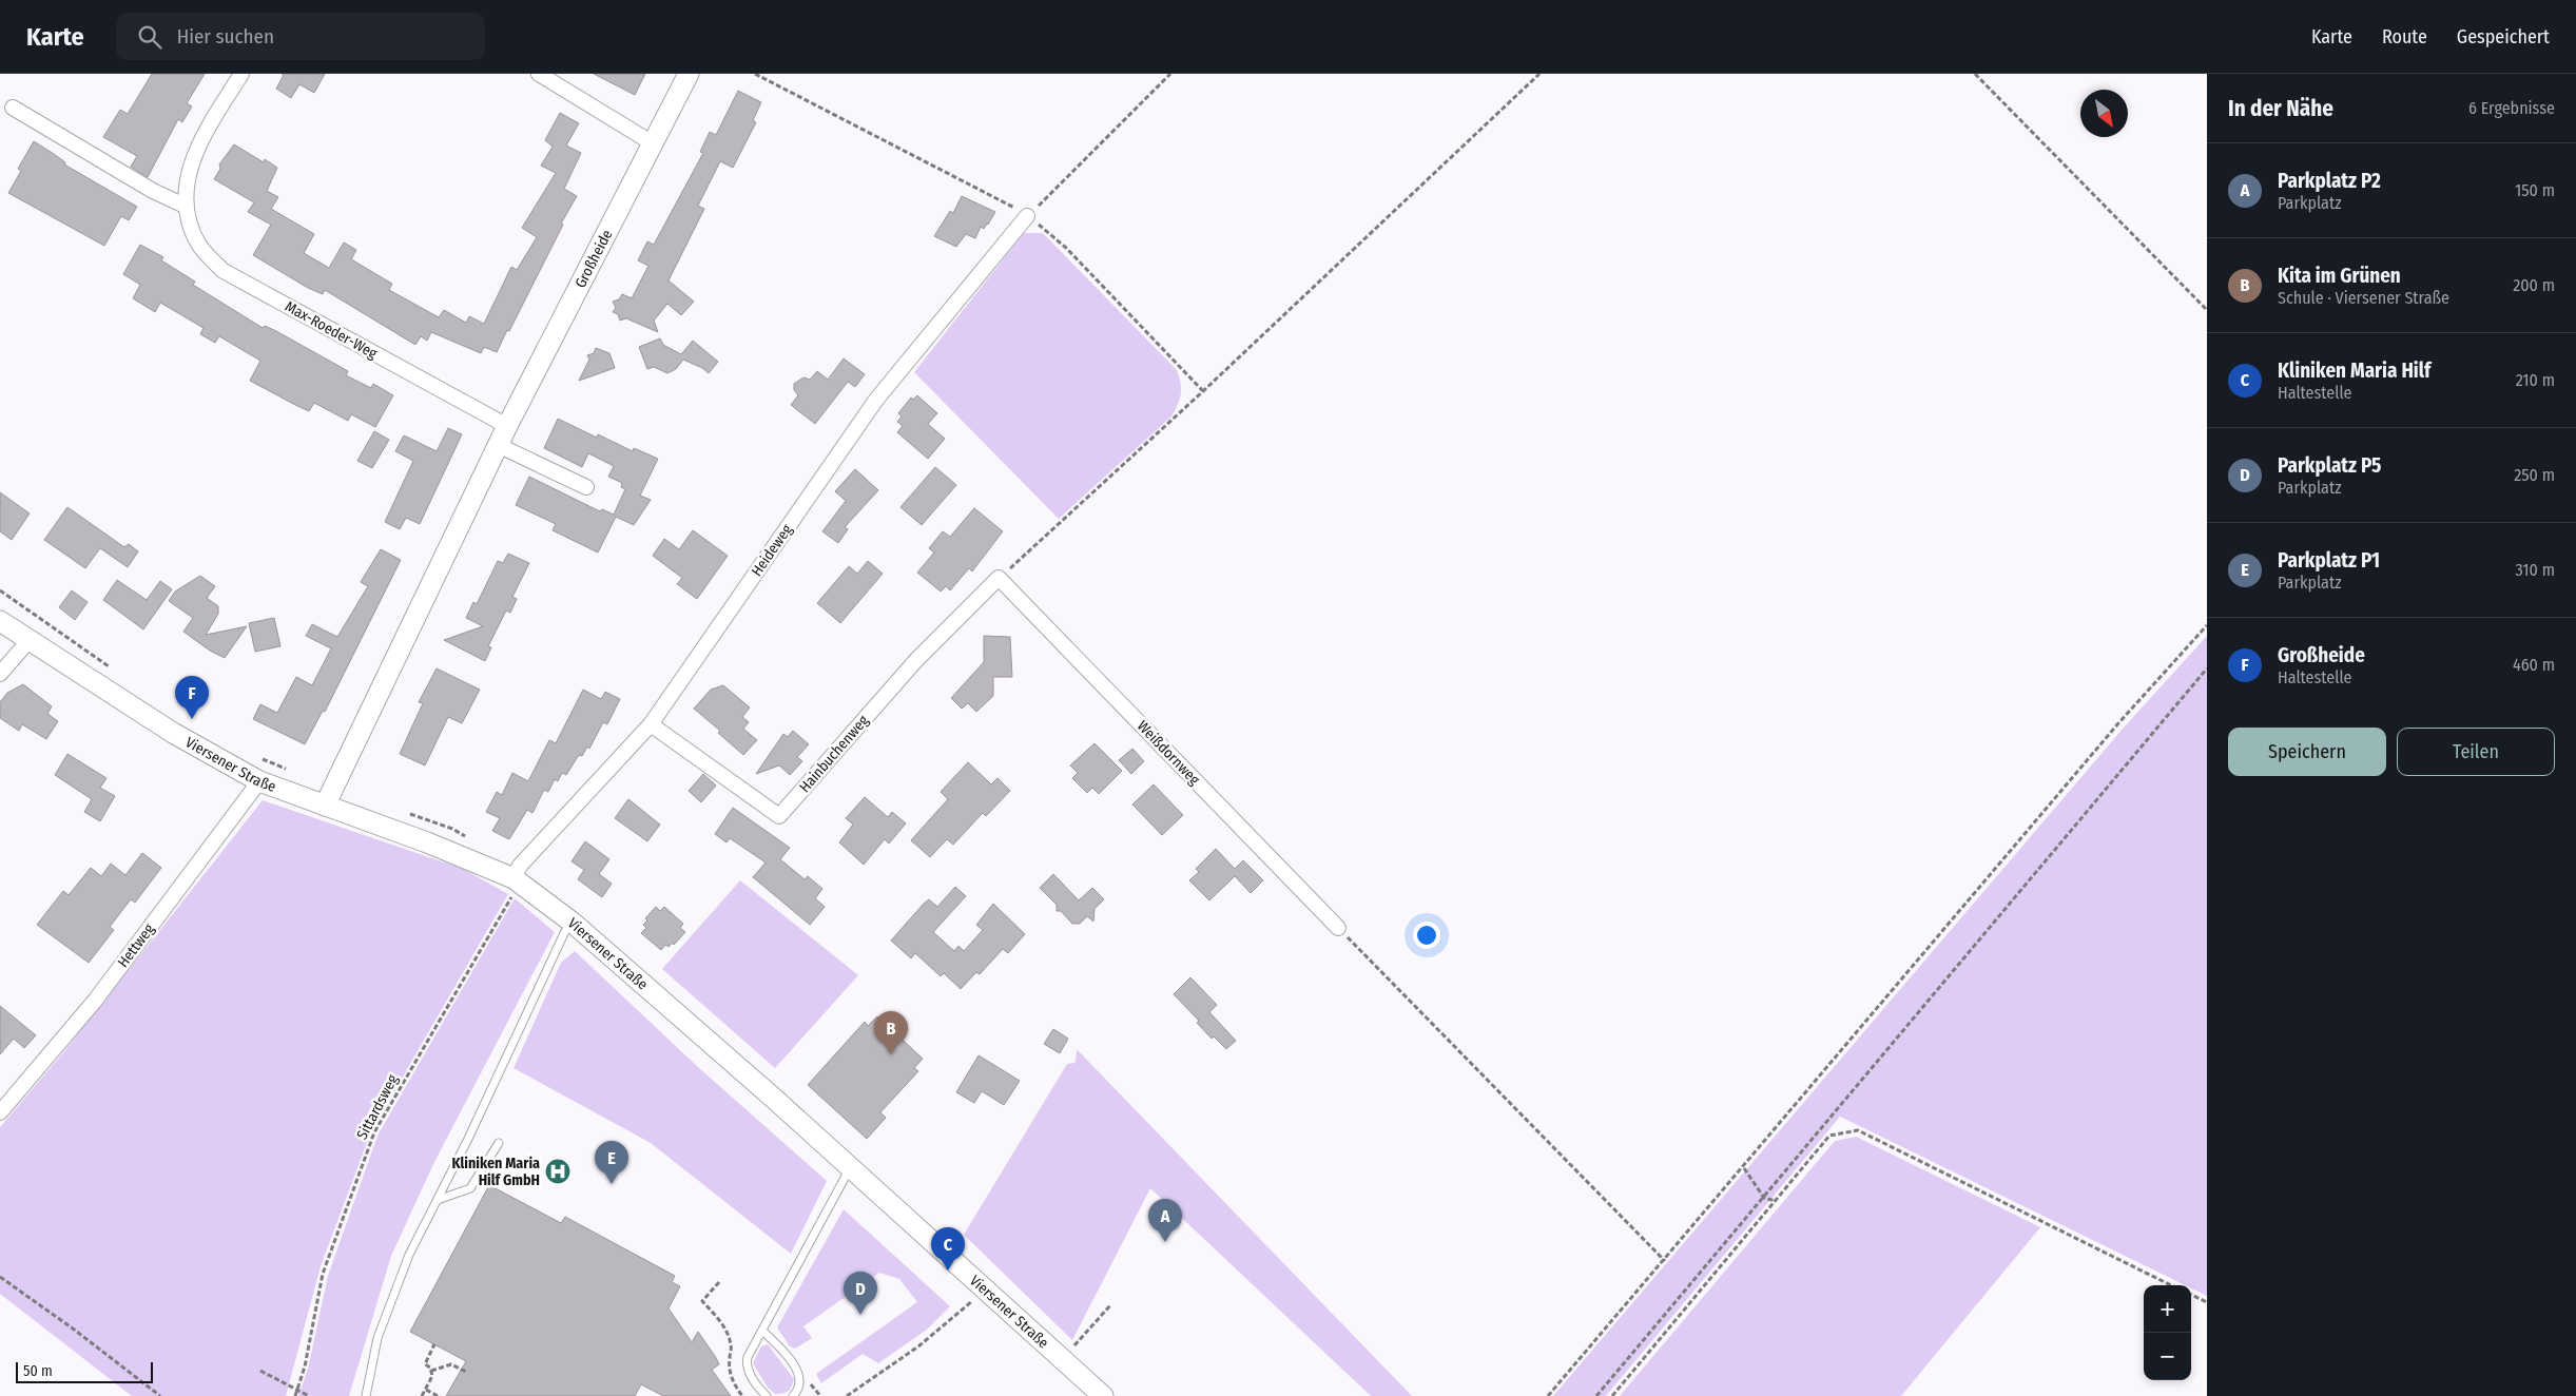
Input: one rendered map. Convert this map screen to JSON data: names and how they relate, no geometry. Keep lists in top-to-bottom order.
{
  "streets": {
    "main road": ["Großheide", "Viersener Straße"],
    "street": [
      "Max-Roeder-Weg",
      "Heideweg",
      "Weißdornweg",
      "Hainbuchenweg",
      "Hettweg"
    ],
    "path": ["Sittardsweg"]
  },
  "crossings": [
    ["Großheide", "Max-Roeder-Weg"],
    ["Großheide", "Viersener Straße"],
    ["Heideweg", "Hainbuchenweg"],
    ["Heideweg", "Viersener Straße"],
    ["Heideweg", "Sittardsweg"],
    ["Weißdornweg", "Hainbuchenweg"],
    ["Viersener Straße", "Hettweg"],
    ["Viersener Straße", "Sittardsweg"]
  ],
  "places": {
    "hospital": ["Kliniken Maria Hilf GmbH"]
  },
  "scale_bar": "50 m",
  "north": "bottom right",
  "page": {
    "header": "Karte",
    "search": "Hier suchen",
    "nav": ["Karte", "Route", "Gespeichert"],
    "heading": ["In der Nähe", "6 Ergebnisse"],
    "list": [
      {
        "mark": "A",
        "name": "Parkplatz P2",
        "note": "Parkplatz",
        "value": "150 m"
      },
      {
        "mark": "B",
        "name": "Kita im Grünen",
        "note": "Schule · Viersener Straße",
        "value": "200 m"
      },
      {
        "mark": "C",
        "name": "Kliniken Maria Hilf",
        "note": "Haltestelle",
        "value": "210 m"
      },
      {
        "mark": "D",
        "name": "Parkplatz P5",
        "note": "Parkplatz",
        "value": "250 m"
      },
      {
        "mark": "E",
        "name": "Parkplatz P1",
        "note": "Parkplatz",
        "value": "310 m"
      },
      {
        "mark": "F",
        "name": "Großheide",
        "note": "Haltestelle",
        "value": "460 m"
      }
    ],
    "pins": [
      "F",
      "B",
      "E",
      "A",
      "C",
      "D"
    ],
    "buttons": ["Speichern", "Teilen"],
    "map_buttons": ["+", "−"],
    "scale": "50 m"
  }
}
